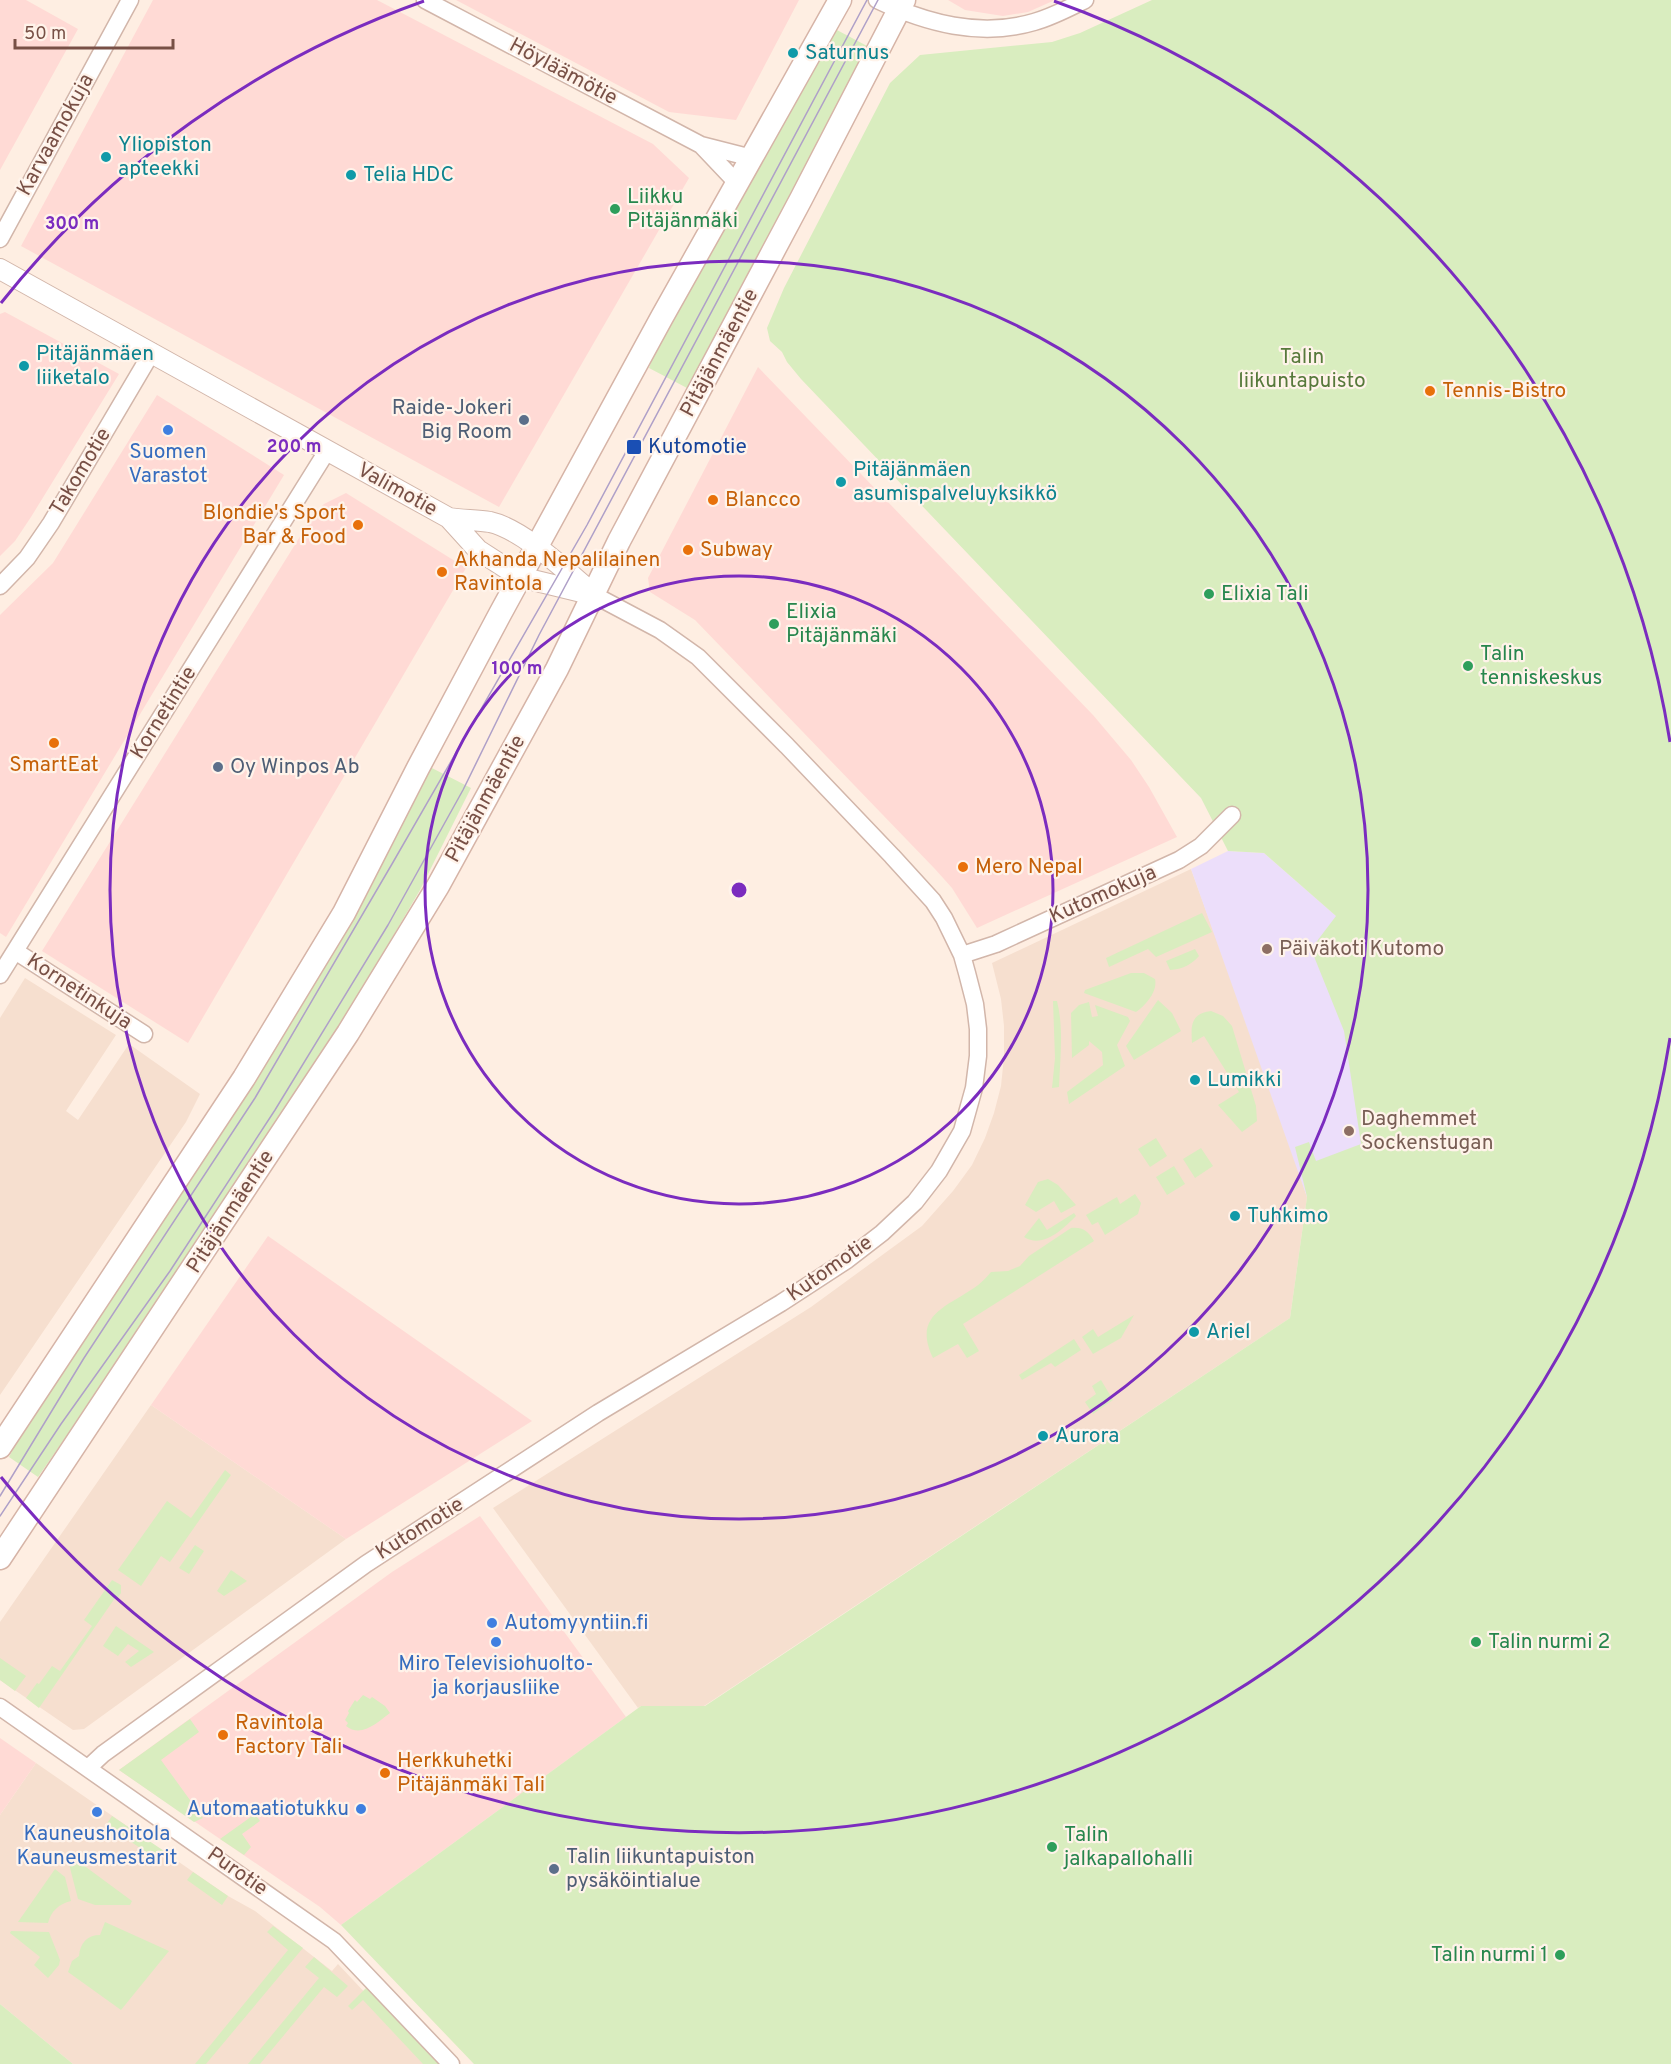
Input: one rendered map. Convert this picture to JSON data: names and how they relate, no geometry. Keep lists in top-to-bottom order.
{
  "streets": {
    "main road": ["Pitäjänmäentie"],
    "street": [
      "Höyläämötie",
      "Karvaamokuja",
      "Takomotie",
      "Valimotie",
      "Kornetintie",
      "Kutomokuja",
      "Kornetinkuja",
      "Kutomotie",
      "Purotie"
    ]
  },
  "crossings": [
    ["Pitäjänmäentie", "Valimotie"],
    ["Pitäjänmäentie", "Kutomotie"],
    ["Takomotie", "Valimotie"],
    ["Valimotie", "Kornetintie"],
    ["Valimotie", "Kutomotie"],
    ["Kornetintie", "Kornetinkuja"],
    ["Kutomokuja", "Kutomotie"],
    ["Kutomotie", "Purotie"]
  ],
  "parks": ["Talin liikuntapuisto"],
  "places": {
    "other": [
      "Saturnus",
      "Yliopiston apteekki",
      "Telia HDC",
      "Liikku Pitäjänmäki",
      "Pitäjänmäen liiketalo",
      "Tennis-Bistro",
      "Raide-Jokeri Big Room",
      "Suomen Varastot",
      "Pitäjänmäen asumispalveluyksikkö",
      "Blancco",
      "Blondie's Sport Bar & Food",
      "Subway",
      "Akhanda Nepalilainen Ravintola",
      "Elixia Tali",
      "Elixia Pitäjänmäki",
      "Talin tenniskeskus",
      "SmartEat",
      "Oy Winpos Ab",
      "Mero Nepal",
      "Päiväkoti Kutomo",
      "Lumikki",
      "Daghemmet Sockenstugan",
      "Tuhkimo",
      "Ariel",
      "Aurora",
      "Automyyntiin.fi",
      "Miro Televisiohuolto- ja korjausliike",
      "Talin nurmi 2",
      "Ravintola Factory Tali",
      "Herkkuhetki Pitäjänmäki Tali",
      "Automaatiotukku",
      "Kauneushoitola Kauneusmestarit",
      "Talin jalkapallohalli",
      "Talin liikuntapuiston pysäköintialue",
      "Talin nurmi 1"
    ],
    "transit": ["Kutomotie"]
  },
  "scale_bar": "50 m",
  "rings": ["300 m", "200 m", "100 m"]
}
